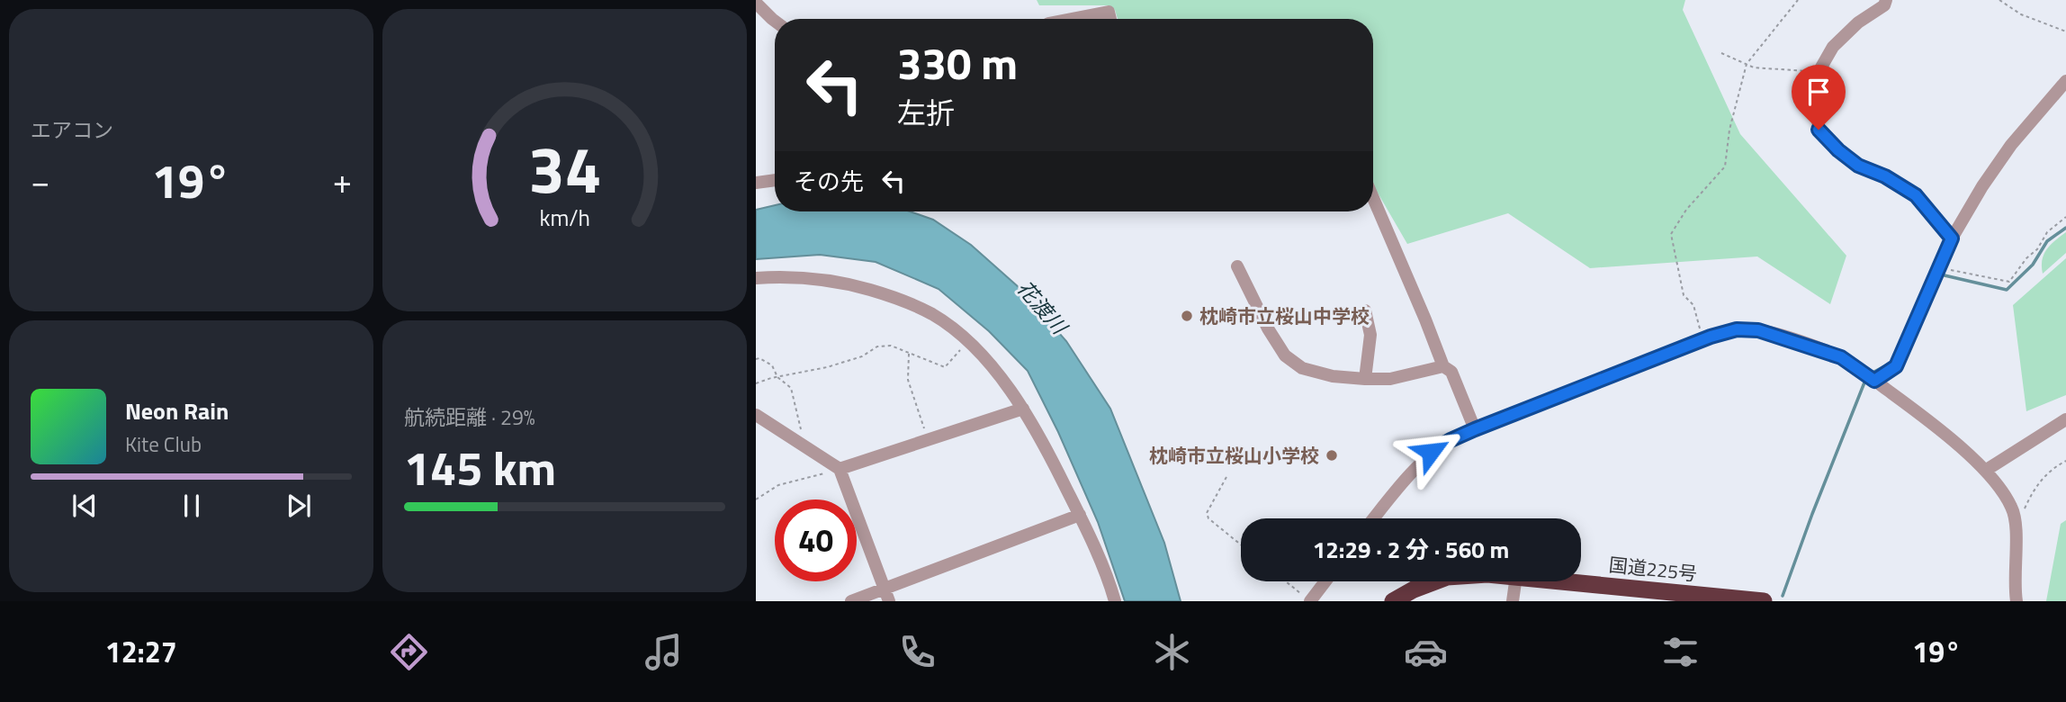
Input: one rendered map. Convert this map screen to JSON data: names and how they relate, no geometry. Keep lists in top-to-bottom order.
{
  "streets": {
    "highway": ["国道225号"]
  },
  "water": ["花渡川"],
  "places": ["枕崎市立桜山中学校", "枕崎市立桜山小学校"],
  "page": {
    "tile": [
      "エアコン",
      ["航続距離 · 29%", "145 km"]
    ],
    "turn": ["330 m", "左折"],
    "then": "その先",
    "heat": ["−", "19°", "+"],
    "song": ["Neon Rain", "Kite Club"],
    "limit": "40",
    "trip": "12:29 · 2 分 · 560 m",
    "tabs": ["12:27", "19°"],
    "gauge": ["34", "km/h"]
  }
}
